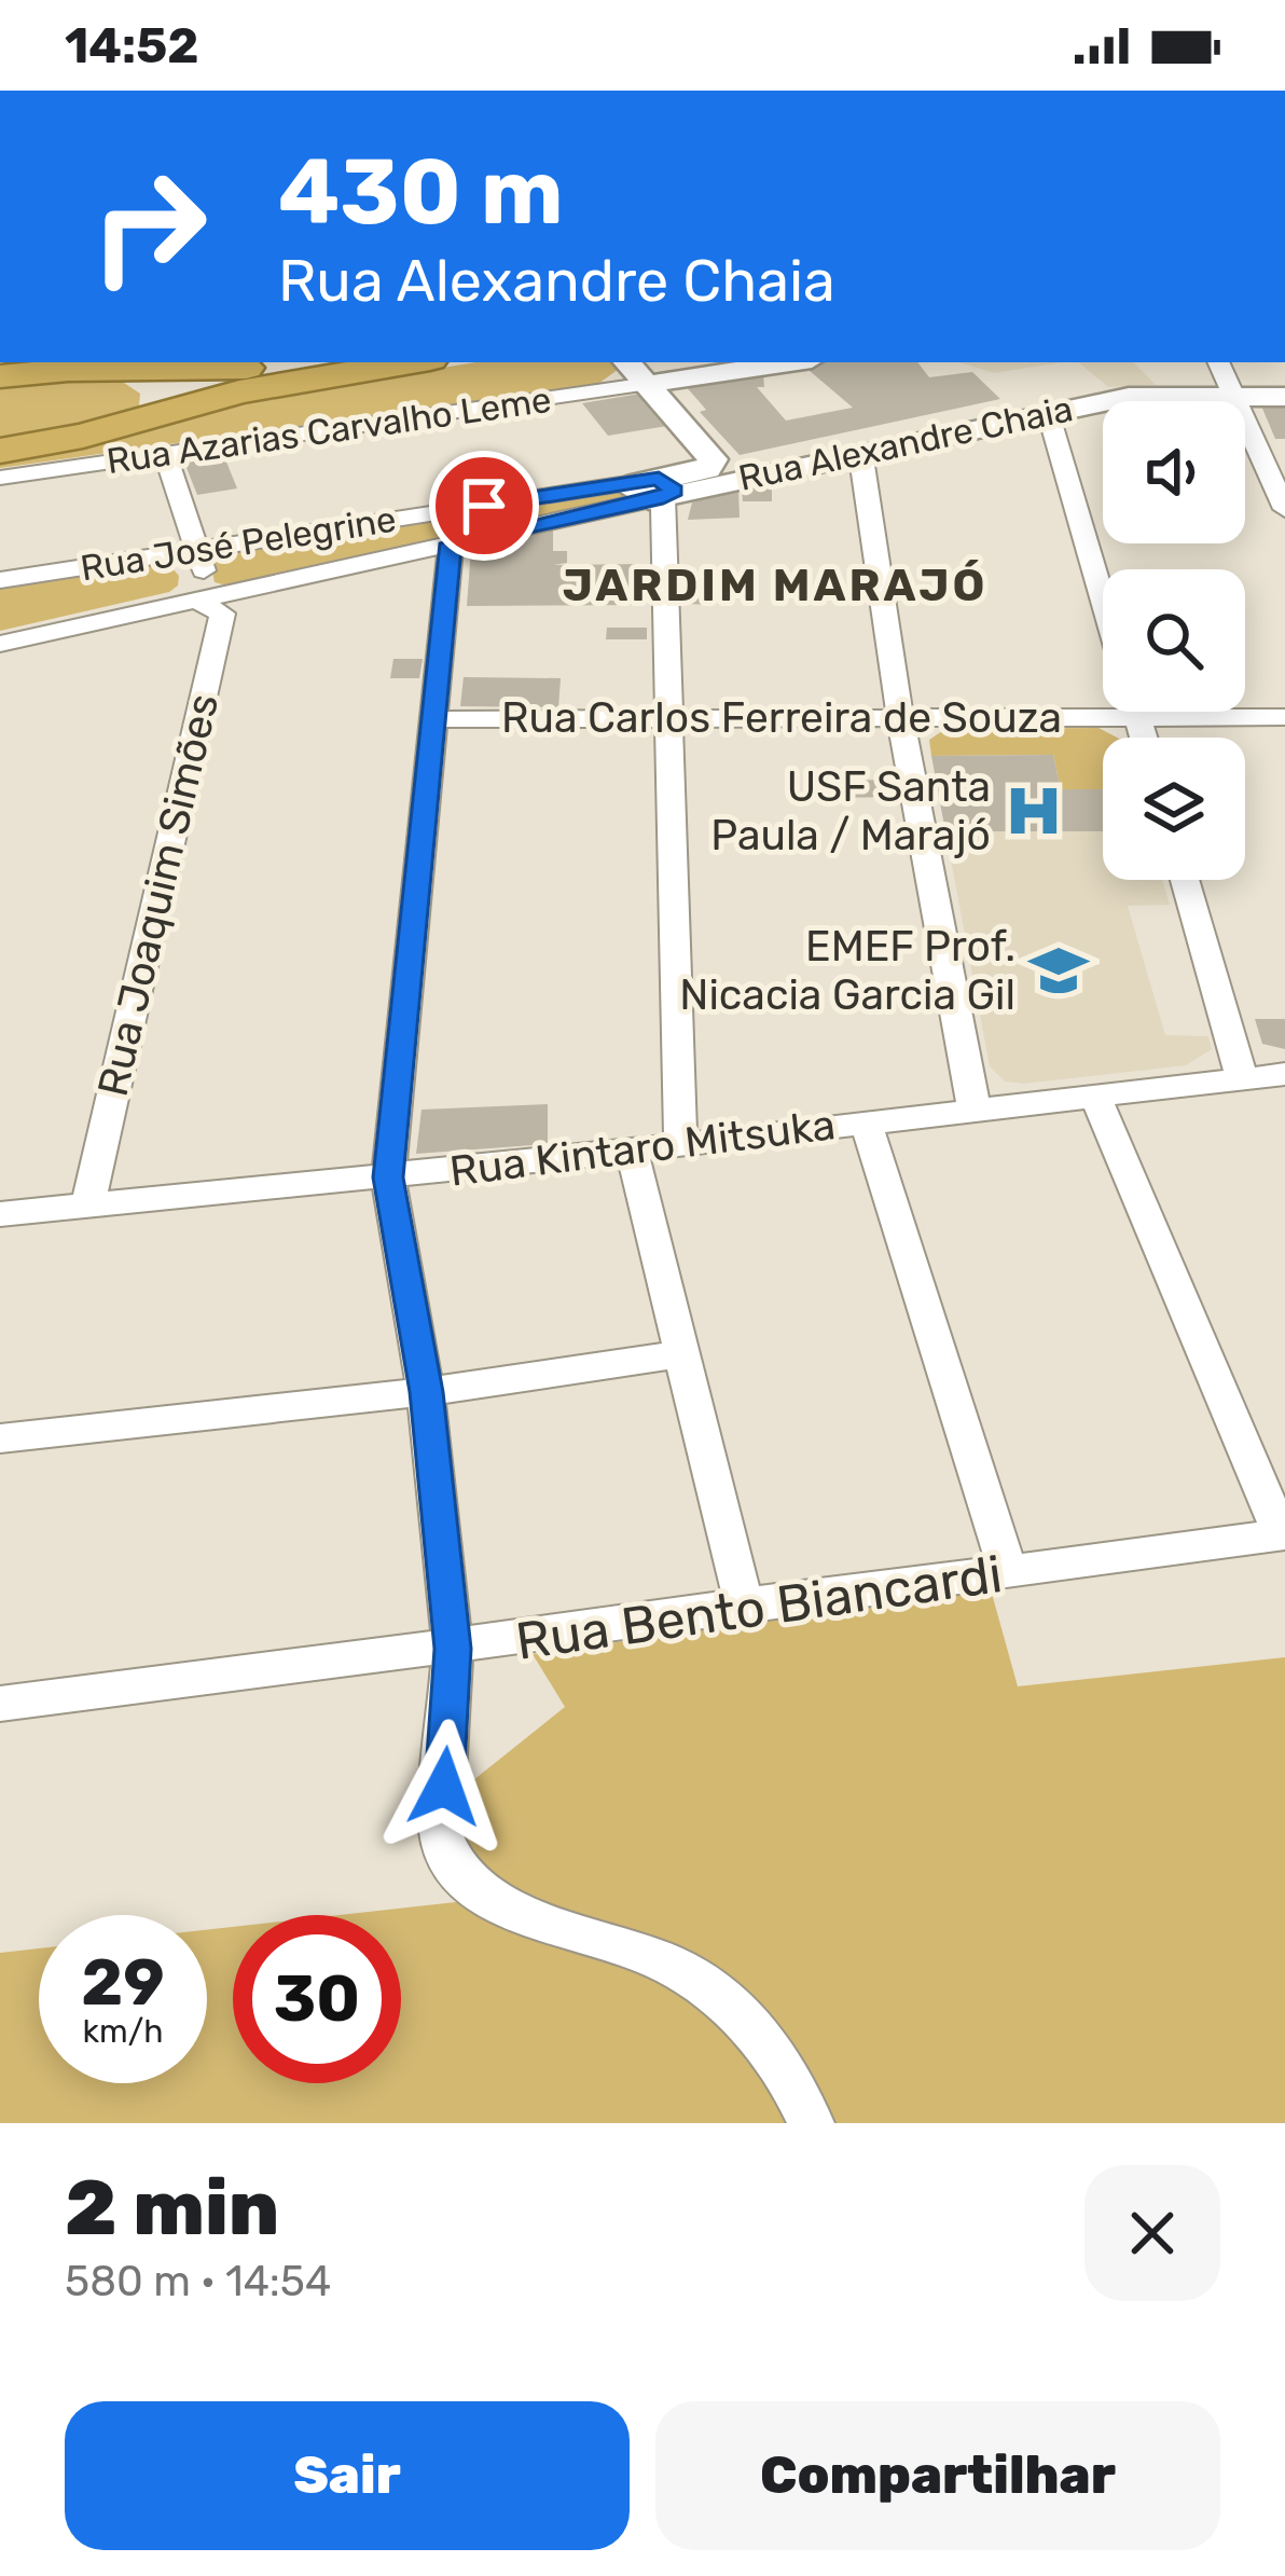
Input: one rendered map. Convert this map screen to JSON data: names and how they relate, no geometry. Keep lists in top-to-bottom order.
{
  "streets": {
    "street": [
      "Rua Azarias Carvalho Leme",
      "Rua Alexandre Chaia",
      "Rua José Pelegrine",
      "Rua Carlos Ferreira de Souza",
      "Rua Joaquim Simões",
      "Rua Kintaro Mitsuka",
      "Rua Bento Biancardi"
    ]
  },
  "crossings": [
    ["Rua Alexandre Chaia", "Rua José Pelegrine"],
    ["Rua Alexandre Chaia", "Rua Joaquim Simões"],
    ["Rua Joaquim Simões", "Rua Kintaro Mitsuka"]
  ],
  "districts": ["JARDIM MARAJÓ"],
  "places": {
    "hospital": ["USF Santa Paula / Marajó"],
    "school or university": ["EMEF Prof. Nicacia Garcia Gil"]
  },
  "page": {
    "status": "14:52",
    "turn": ["430 m", "Rua Alexandre Chaia"],
    "speed": "29 km/h",
    "limit": "30",
    "heading": ["2 min", "580 m · 14:54"],
    "buttons": ["Sair", "Compartilhar"]
  }
}
